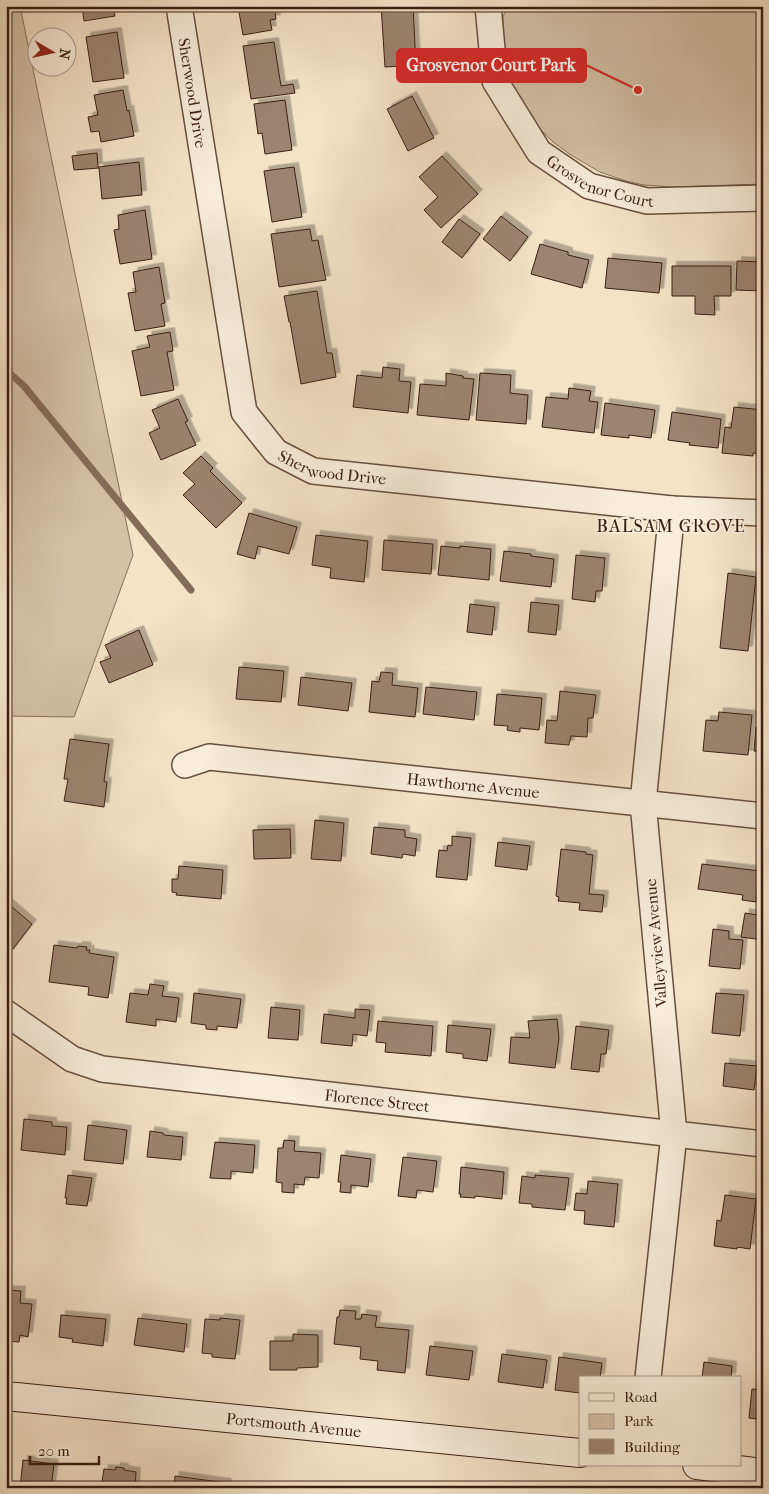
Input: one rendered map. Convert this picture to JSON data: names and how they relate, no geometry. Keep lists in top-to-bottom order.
{
  "streets": {
    "main road": ["Portsmouth Avenue"],
    "street": [
      "Sherwood Drive",
      "Grosvenor Court",
      "Hawthorne Avenue",
      "Valleyview Avenue",
      "Florence Street"
    ]
  },
  "crossings": [
    ["Sherwood Drive", "Valleyview Avenue"],
    ["Hawthorne Avenue", "Valleyview Avenue"],
    ["Valleyview Avenue", "Florence Street"]
  ],
  "districts": ["BALSAM GROVE"],
  "places": ["Grosvenor Court Park"],
  "legend": ["Road", "Park", "Building"],
  "scale_bar": "20 m",
  "north": "right"
}
